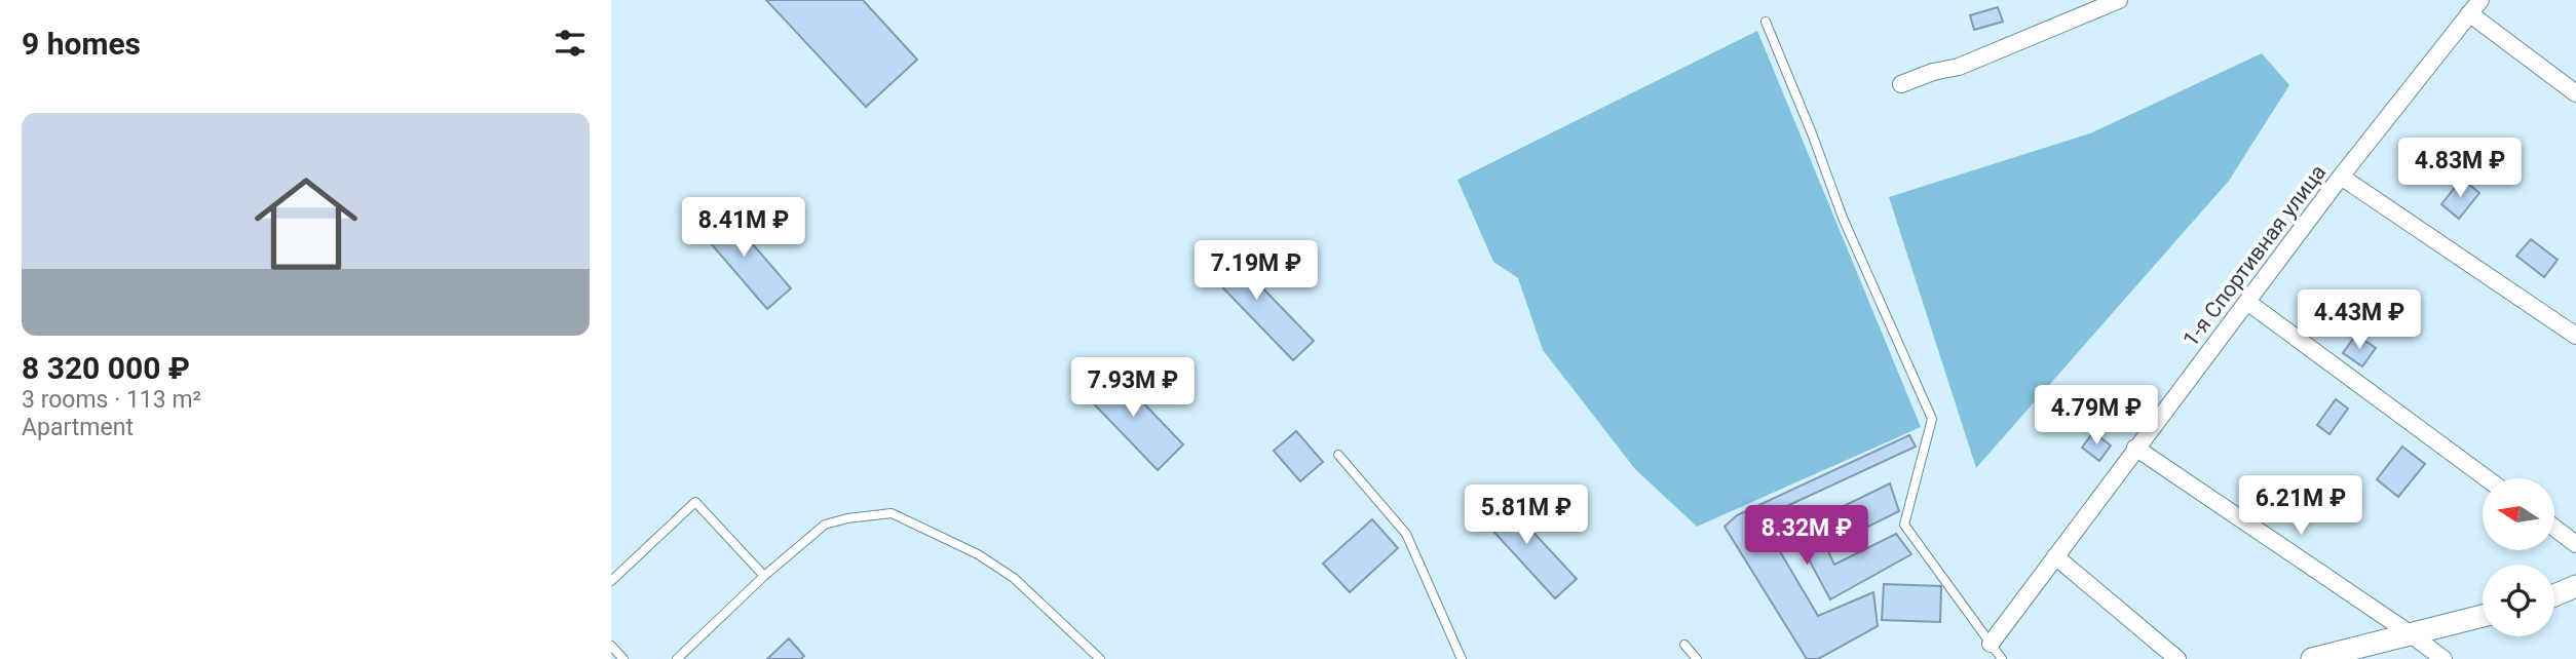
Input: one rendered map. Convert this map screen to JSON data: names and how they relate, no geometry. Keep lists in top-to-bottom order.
{
  "streets": {
    "street": ["1-я Спортивная улица"]
  },
  "north": "left",
  "page": {
    "heading": "9 homes",
    "list": [
      {
        "name": "8 320 000 ₽",
        "note": "3 rooms · 113 m² · Apartment"
      }
    ],
    "price": [
      "4.83M ₽",
      "8.41M ₽",
      "7.19M ₽",
      "4.43M ₽",
      "7.93M ₽",
      "4.79M ₽",
      "6.21M ₽",
      "5.81M ₽",
      "8.32M ₽"
    ]
  }
}
